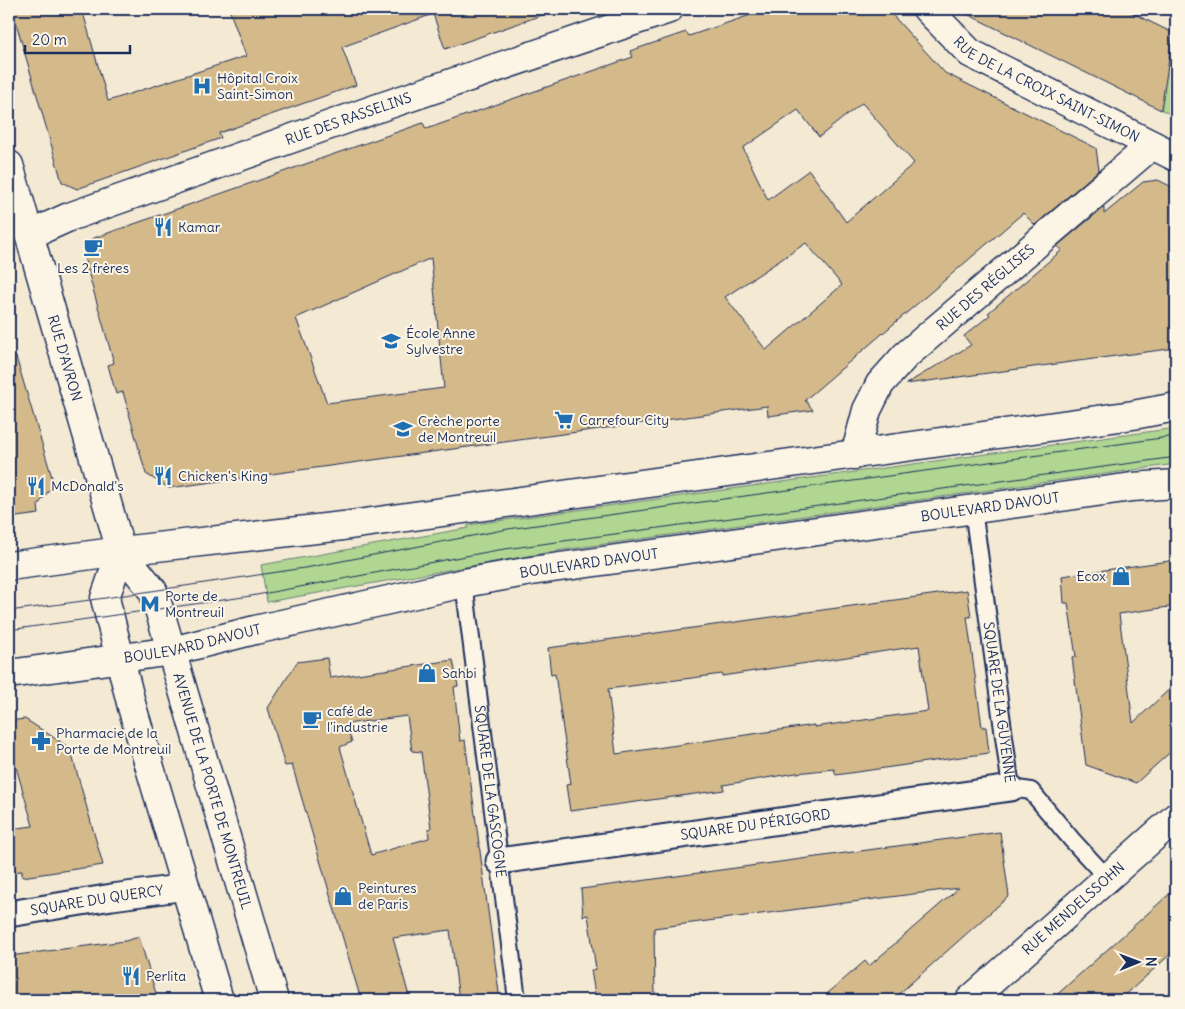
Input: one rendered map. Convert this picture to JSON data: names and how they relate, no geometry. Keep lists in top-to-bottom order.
{
  "streets": {
    "main road": [
      "RUE DE LA CROIX SAINT-SIMON",
      "RUE DES RASSELINS",
      "RUE DES RÉGLISES",
      "RUE D'AVRON",
      "BOULEVARD DAVOUT",
      "AVENUE DE LA PORTE DE MONTREUIL",
      "RUE MENDELSSOHN"
    ],
    "street": ["SQUARE DU PÉRIGORD", "SQUARE DU QUERCY"],
    "lane": ["SQUARE DE LA GUYENNE", "SQUARE DE LA GASCOGNE"]
  },
  "crossings": [
    ["RUE DE LA CROIX SAINT-SIMON", "RUE DES RÉGLISES"],
    ["RUE DES RASSELINS", "RUE D'AVRON"],
    ["RUE D'AVRON", "AVENUE DE LA PORTE DE MONTREUIL"],
    ["BOULEVARD DAVOUT", "SQUARE DE LA GUYENNE"],
    ["BOULEVARD DAVOUT", "AVENUE DE LA PORTE DE MONTREUIL"],
    ["BOULEVARD DAVOUT", "SQUARE DE LA GASCOGNE"],
    ["SQUARE DE LA GUYENNE", "SQUARE DU PÉRIGORD"],
    ["SQUARE DE LA GUYENNE", "RUE MENDELSSOHN"],
    ["SQUARE DE LA GASCOGNE", "SQUARE DU PÉRIGORD"]
  ],
  "places": {
    "hospital": ["Hôpital Croix Saint-Simon"],
    "restaurant": [
      "Kamar",
      "Chicken's King",
      "McDonald's",
      "Perlita"
    ],
    "cafe": ["Les 2 frères", "café de l'industrie"],
    "school or university": ["École Anne Sylvestre", "Crèche porte de Montreuil"],
    "supermarket": ["Carrefour City"],
    "shop": ["Ecox", "Sahbi", "Peintures de Paris"],
    "metro station": ["Porte de Montreuil"],
    "pharmacy": ["Pharmacie de la Porte de Montreuil"]
  },
  "scale_bar": "20 m",
  "north": "right"
}
